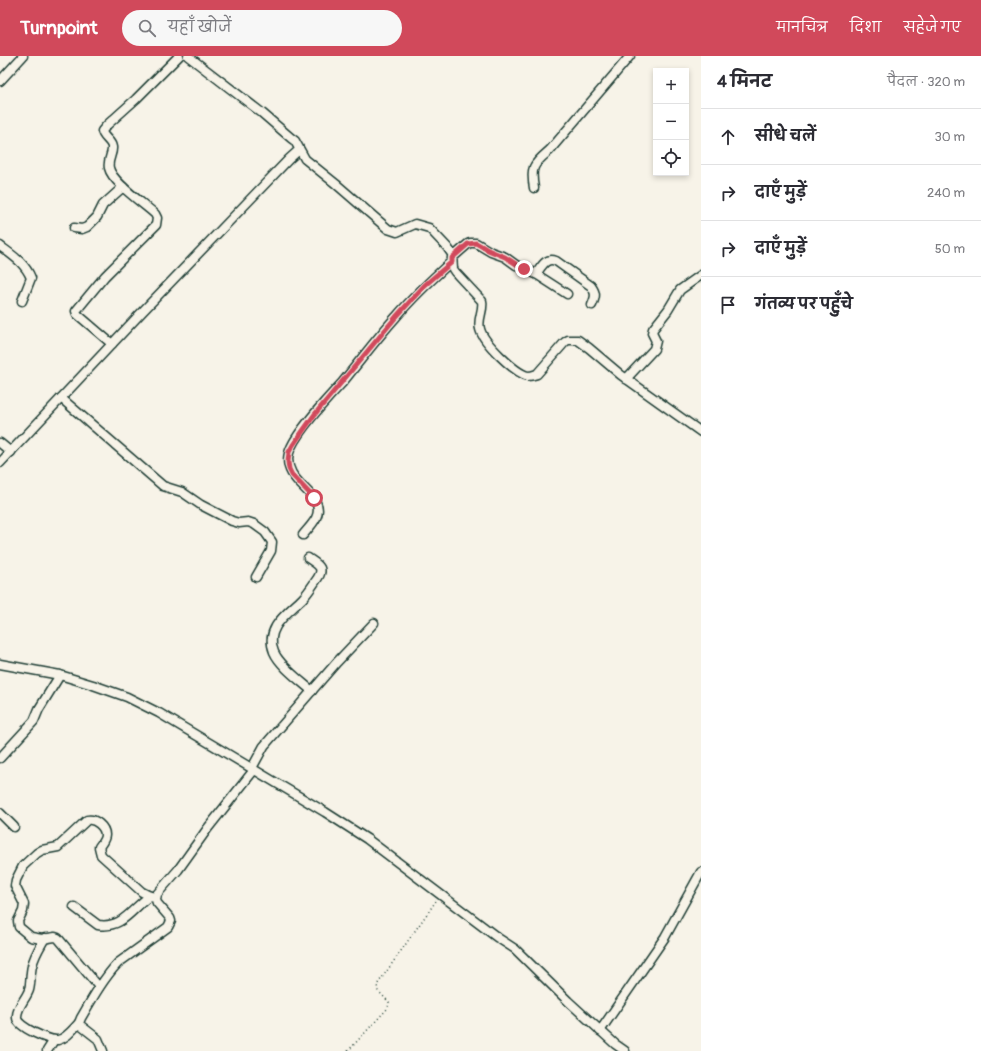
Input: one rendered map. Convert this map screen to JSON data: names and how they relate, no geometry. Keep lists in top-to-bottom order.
{
  "page": {
    "header": "Turnpoint",
    "search": "यहाँ खोजें",
    "nav": ["मानचित्र", "दिशा", "सहेजे गए"],
    "heading": ["4 मिनट", "पैदल · 320 m"],
    "map_buttons": ["+", "−"],
    "list": [
      ["सीधे चलें", "30 m"],
      ["दाएँ मुड़ें", "240 m"],
      ["दाएँ मुड़ें", "50 m"],
      "गंतव्य पर पहुँचे"
    ]
  }
}
